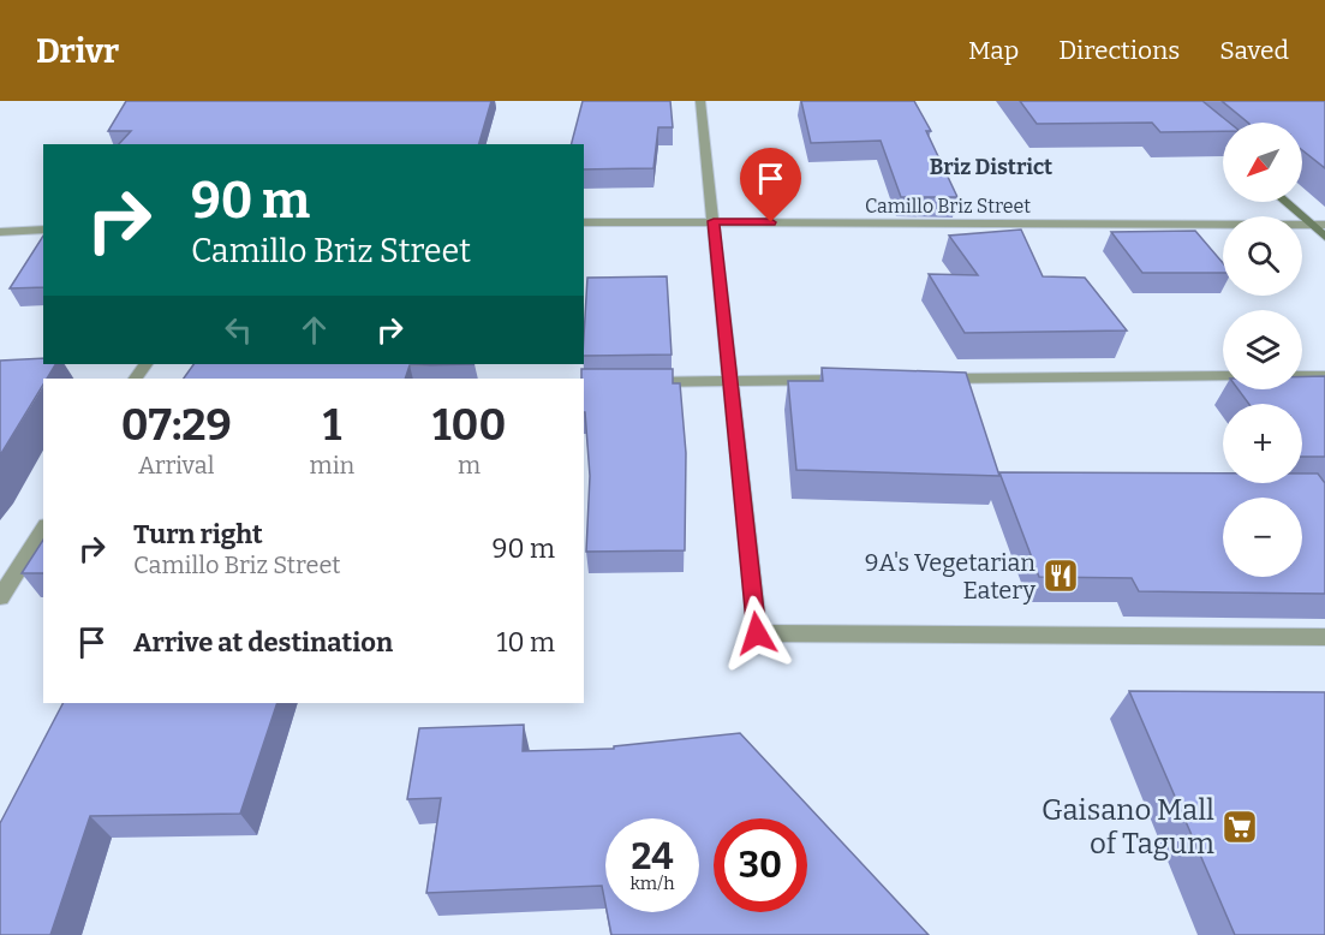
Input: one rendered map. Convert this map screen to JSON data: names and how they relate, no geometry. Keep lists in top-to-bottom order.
{
  "streets": {
    "street": ["Camillo Briz Street"]
  },
  "districts": ["Briz District"],
  "places": {
    "restaurant": ["9A's Vegetarian Eatery"],
    "supermarket": ["Gaisano Mall of Tagum"]
  },
  "north": "bottom left",
  "page": {
    "header": "Drivr",
    "nav": ["Map", "Directions", "Saved"],
    "map_buttons": ["+", "−"],
    "turn": ["90 m", "Camillo Briz Street"],
    "eta": [
      "07:29",
      "Arrival",
      "1",
      "min",
      "100",
      "m"
    ],
    "list": [
      {
        "name": "Turn right",
        "note": "Camillo Briz Street",
        "value": "90 m"
      },
      {
        "name": "Arrive at destination",
        "value": "10 m"
      }
    ],
    "speed": "24 km/h",
    "limit": "30"
  }
}
